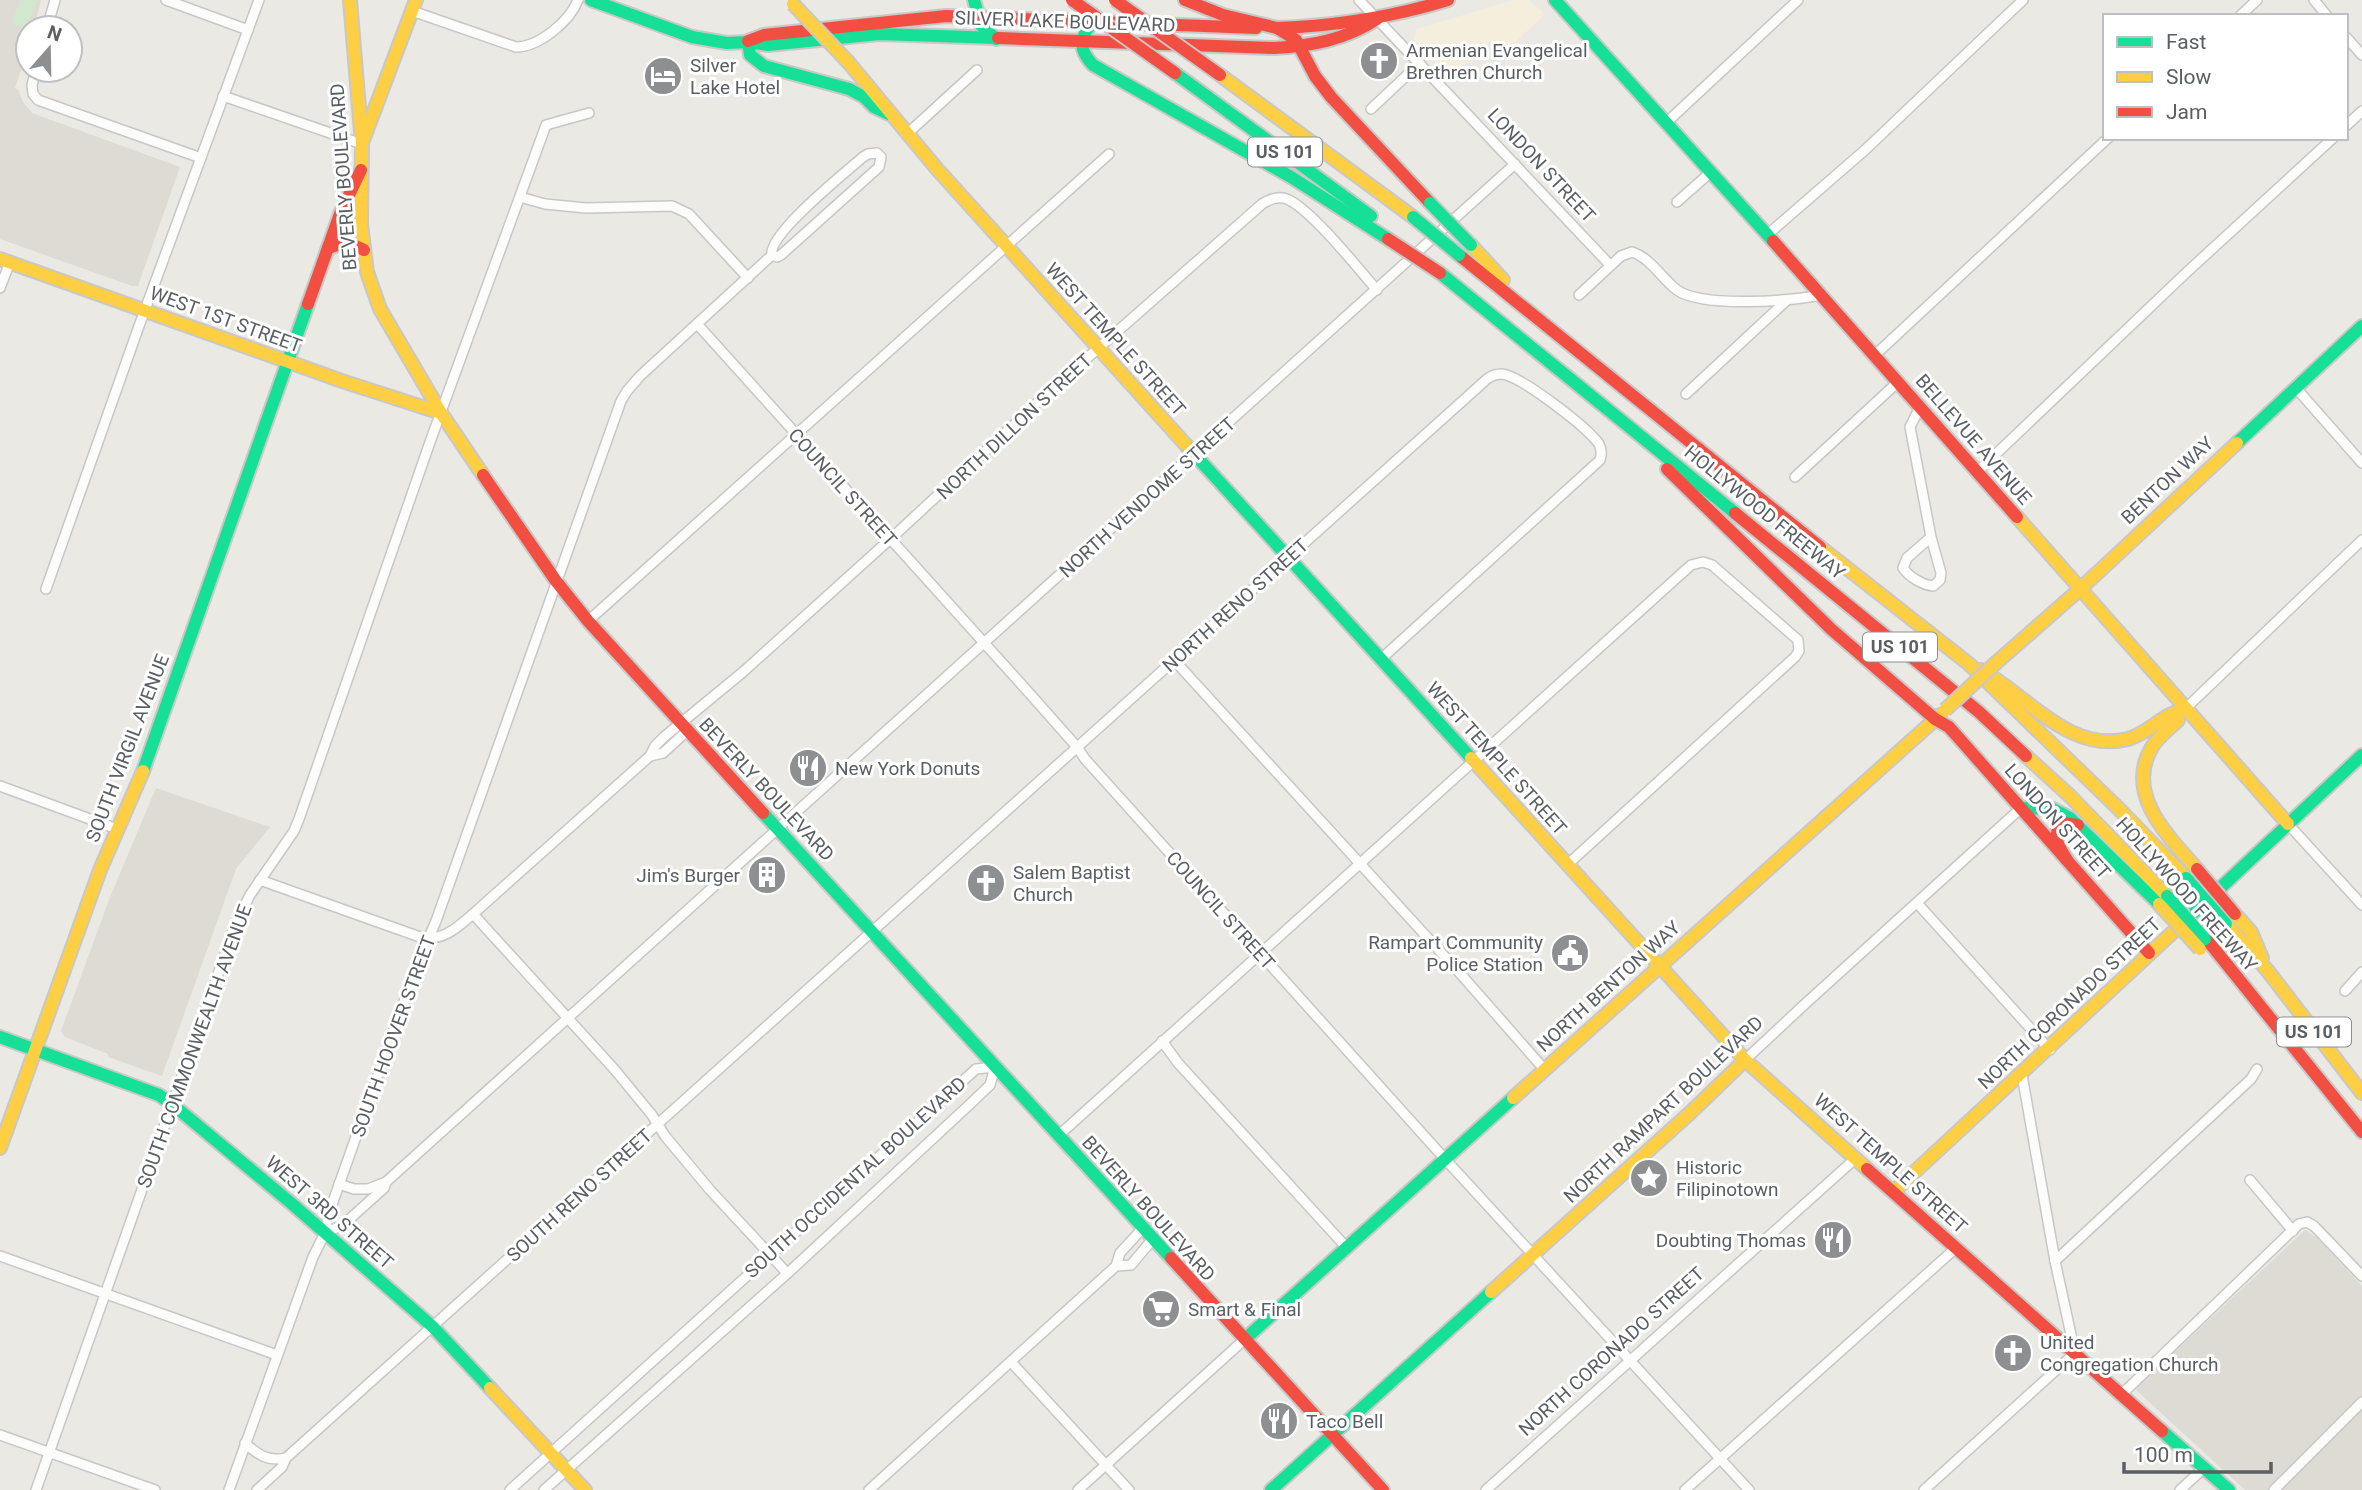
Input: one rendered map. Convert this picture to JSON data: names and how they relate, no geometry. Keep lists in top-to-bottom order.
{
  "streets": {
    "main road": [
      "SILVER LAKE BOULEVARD",
      "US 101",
      "LONDON STREET",
      "BEVERLY BOULEVARD",
      "WEST 1ST STREET",
      "WEST TEMPLE STREET",
      "BELLEVUE AVENUE",
      "BENTON WAY",
      "HOLLYWOOD FREEWAY",
      "SOUTH VIRGIL AVENUE",
      "NORTH BENTON WAY",
      "NORTH CORONADO STREET",
      "NORTH RAMPART BOULEVARD",
      "WEST 3RD STREET"
    ],
    "street": [
      "NORTH DILLON STREET",
      "COUNCIL STREET",
      "NORTH VENDOME STREET",
      "NORTH RENO STREET",
      "SOUTH HOOVER STREET",
      "SOUTH COMMONWEALTH AVENUE",
      "SOUTH OCCIDENTAL BOULEVARD",
      "SOUTH RENO STREET"
    ]
  },
  "crossings": [
    ["SILVER LAKE BOULEVARD", "LONDON STREET"],
    ["US 101", "HOLLYWOOD FREEWAY"],
    ["LONDON STREET", "NORTH VENDOME STREET"],
    ["LONDON STREET", "HOLLYWOOD FREEWAY"],
    ["LONDON STREET", "NORTH BENTON WAY"],
    ["LONDON STREET", "NORTH CORONADO STREET"],
    ["LONDON STREET", "NORTH RAMPART BOULEVARD"],
    ["BEVERLY BOULEVARD", "WEST 1ST STREET"],
    ["BEVERLY BOULEVARD", "NORTH DILLON STREET"],
    ["BEVERLY BOULEVARD", "NORTH VENDOME STREET"],
    ["BEVERLY BOULEVARD", "NORTH RENO STREET"],
    ["BEVERLY BOULEVARD", "SOUTH VIRGIL AVENUE"],
    ["BEVERLY BOULEVARD", "NORTH BENTON WAY"],
    ["BEVERLY BOULEVARD", "SOUTH HOOVER STREET"],
    ["BEVERLY BOULEVARD", "SOUTH COMMONWEALTH AVENUE"],
    ["BEVERLY BOULEVARD", "NORTH RAMPART BOULEVARD"],
    ["BEVERLY BOULEVARD", "SOUTH OCCIDENTAL BOULEVARD"],
    ["BEVERLY BOULEVARD", "SOUTH RENO STREET"],
    ["WEST 1ST STREET", "SOUTH VIRGIL AVENUE"],
    ["WEST 1ST STREET", "SOUTH COMMONWEALTH AVENUE"],
    ["WEST TEMPLE STREET", "NORTH DILLON STREET"],
    ["WEST TEMPLE STREET", "NORTH VENDOME STREET"],
    ["WEST TEMPLE STREET", "NORTH RENO STREET"],
    ["WEST TEMPLE STREET", "NORTH BENTON WAY"],
    ["WEST TEMPLE STREET", "NORTH CORONADO STREET"],
    ["WEST TEMPLE STREET", "NORTH RAMPART BOULEVARD"],
    ["NORTH DILLON STREET", "COUNCIL STREET"],
    ["NORTH DILLON STREET", "NORTH VENDOME STREET"],
    ["NORTH DILLON STREET", "SOUTH HOOVER STREET"],
    ["BELLEVUE AVENUE", "BENTON WAY"],
    ["BELLEVUE AVENUE", "NORTH CORONADO STREET"],
    ["BENTON WAY", "NORTH BENTON WAY"],
    ["COUNCIL STREET", "NORTH VENDOME STREET"],
    ["COUNCIL STREET", "NORTH RENO STREET"],
    ["COUNCIL STREET", "NORTH BENTON WAY"],
    ["COUNCIL STREET", "NORTH CORONADO STREET"],
    ["COUNCIL STREET", "SOUTH HOOVER STREET"],
    ["COUNCIL STREET", "NORTH RAMPART BOULEVARD"],
    ["NORTH VENDOME STREET", "SOUTH HOOVER STREET"],
    ["NORTH VENDOME STREET", "WEST 3RD STREET"],
    ["NORTH RENO STREET", "SOUTH RENO STREET"],
    ["SOUTH VIRGIL AVENUE", "WEST 3RD STREET"],
    ["SOUTH HOOVER STREET", "WEST 3RD STREET"],
    ["SOUTH COMMONWEALTH AVENUE", "WEST 3RD STREET"],
    ["SOUTH OCCIDENTAL BOULEVARD", "WEST 3RD STREET"],
    ["SOUTH RENO STREET", "WEST 3RD STREET"]
  ],
  "places": {
    "church": ["Armenian Evangelical Brethren Church", "Salem Baptist Church", "United Congregation Church"],
    "hotel": ["Silver Lake Hotel"],
    "restaurant": ["New York Donuts", "Doubting Thomas", "Taco Bell"],
    "building": ["Jim's Burger"],
    "public building": ["Rampart Community Police Station"],
    "place": ["Historic Filipinotown"],
    "supermarket": ["Smart & Final"]
  },
  "legend": ["Fast", "Slow", "Jam"],
  "scale_bar": "100 m",
  "north": "top"
}
